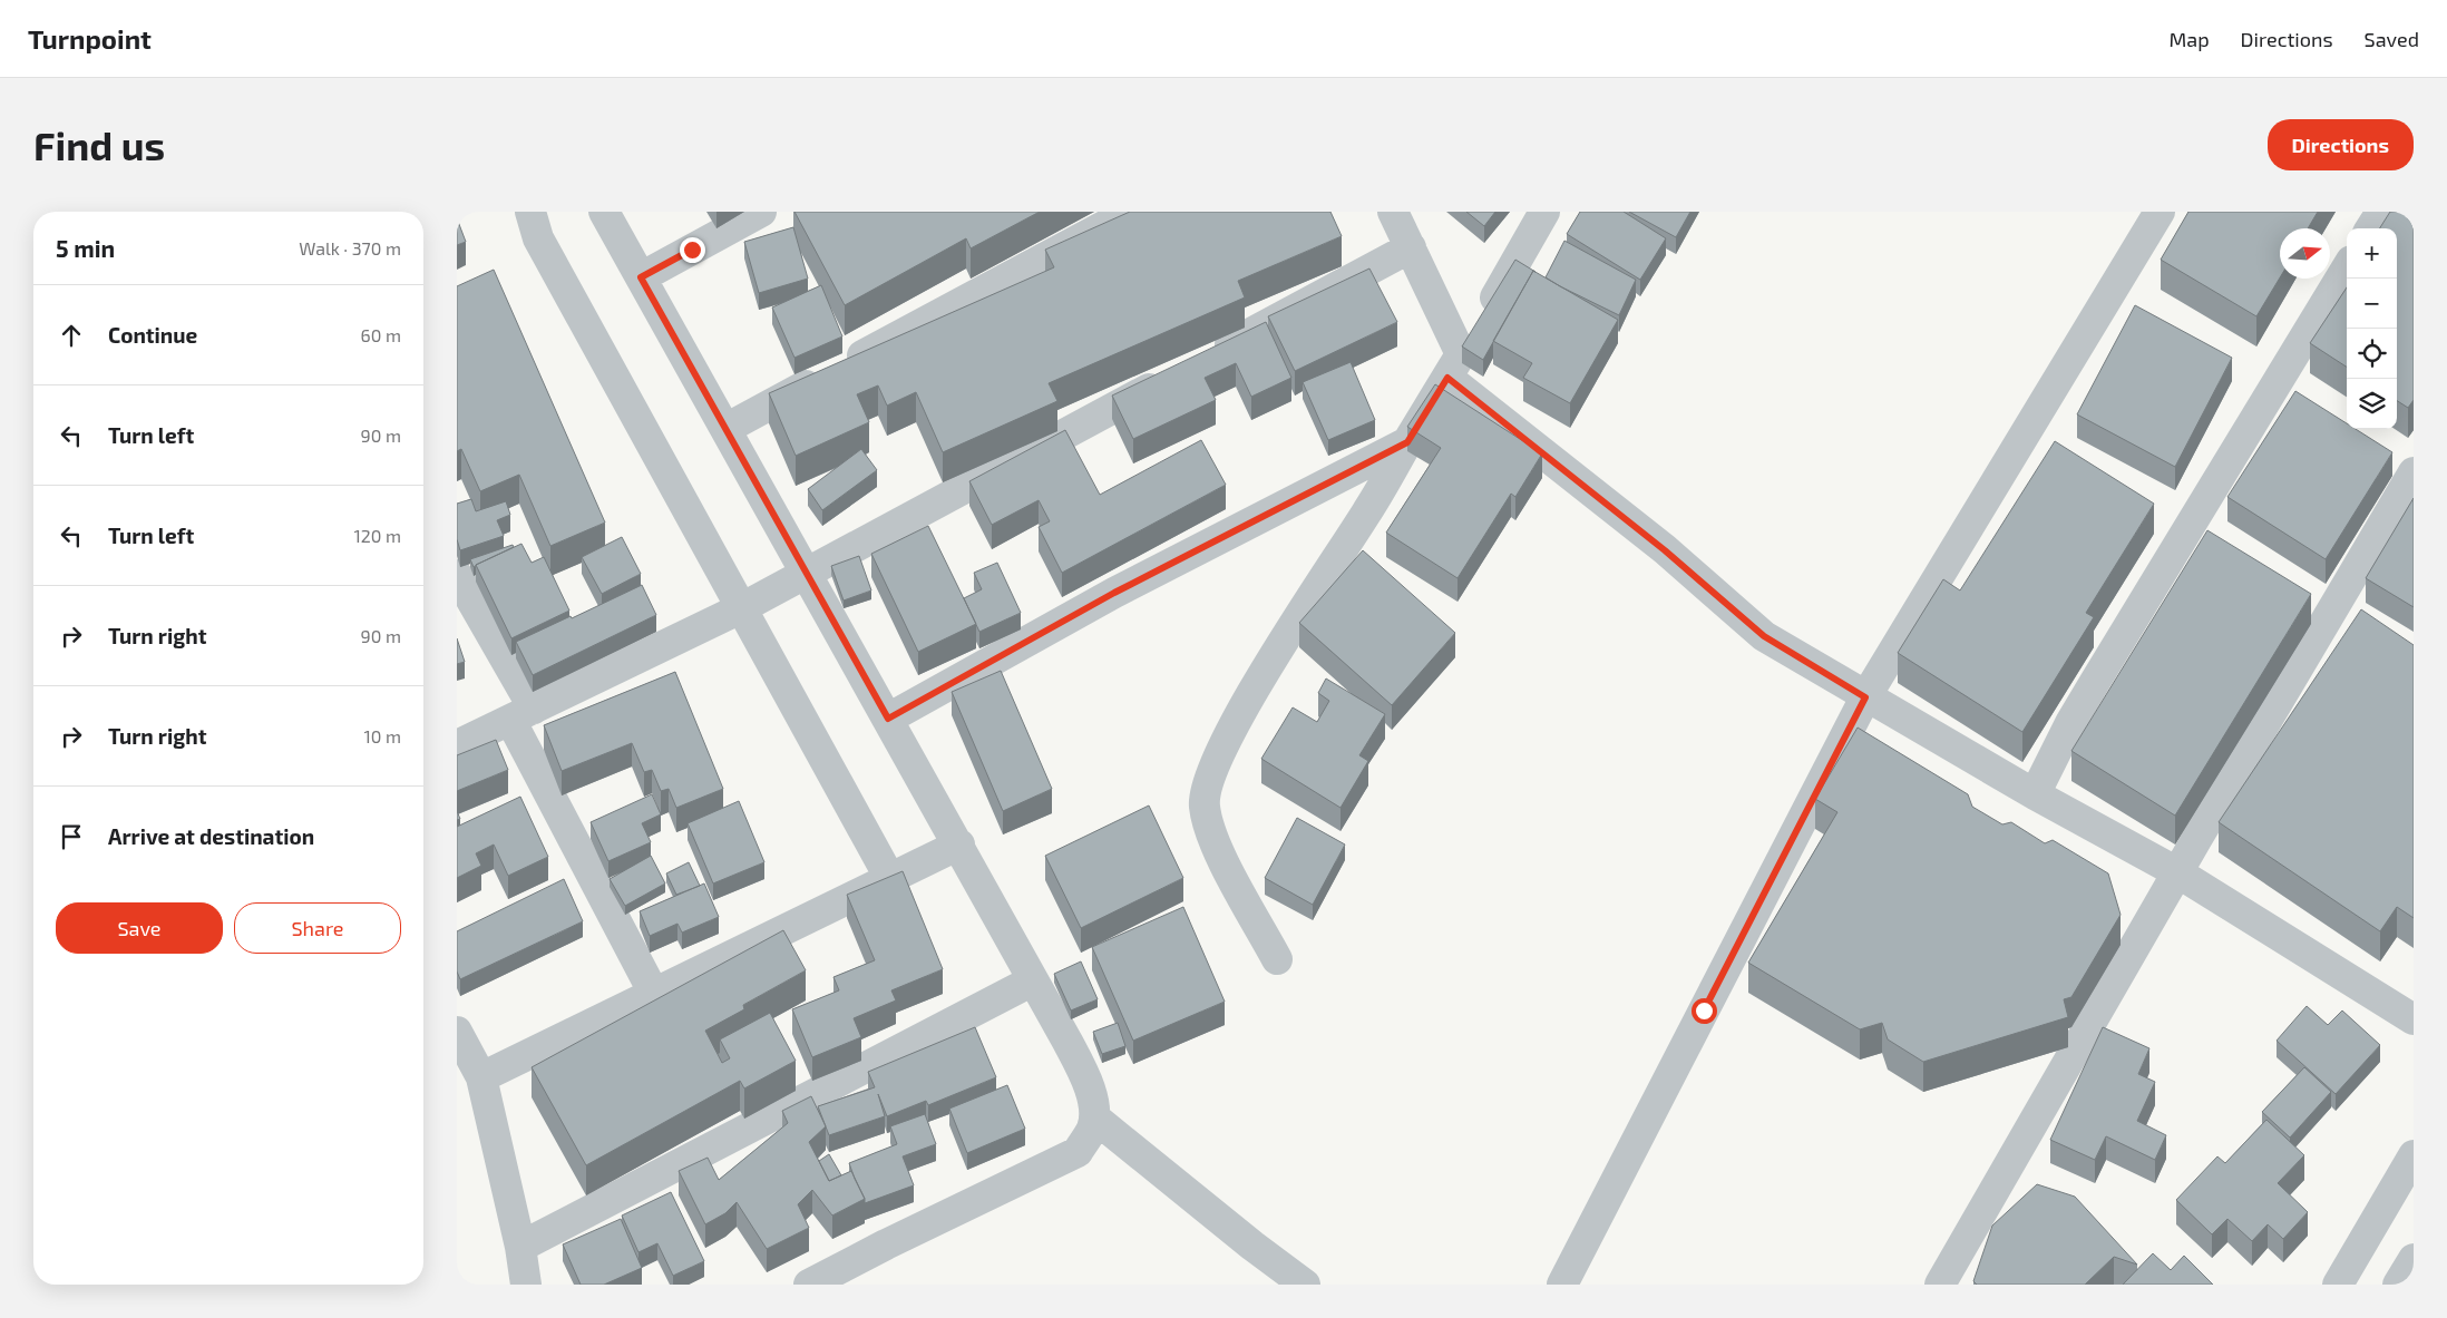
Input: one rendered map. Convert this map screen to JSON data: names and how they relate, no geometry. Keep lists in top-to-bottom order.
{
  "north": "right",
  "page": {
    "header": "Turnpoint",
    "nav": ["Map", "Directions", "Saved"],
    "buttons": [
      "Directions",
      ["Save", "Share"]
    ],
    "title": "Find us",
    "heading": ["5 min", "Walk · 370 m"],
    "map_buttons": ["+", "−"],
    "list": [
      ["Continue", "60 m"],
      ["Turn left", "90 m"],
      ["Turn left", "120 m"],
      ["Turn right", "90 m"],
      ["Turn right", "10 m"],
      "Arrive at destination"
    ]
  }
}
